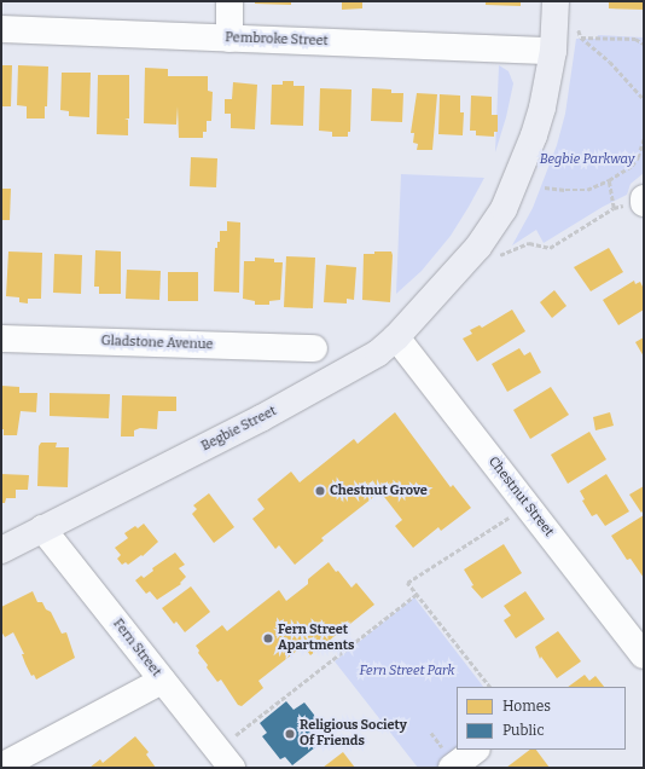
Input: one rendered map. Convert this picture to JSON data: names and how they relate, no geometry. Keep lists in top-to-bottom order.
{
  "streets": {
    "main road": ["Begbie Street"],
    "street": [
      "Pembroke Street",
      "Gladstone Avenue",
      "Chestnut Street",
      "Fern Street"
    ]
  },
  "crossings": [
    ["Pembroke Street", "Begbie Street"],
    ["Begbie Street", "Chestnut Street"],
    ["Begbie Street", "Fern Street"]
  ],
  "parks": ["Begbie Parkway", "Fern Street Park"],
  "places": ["Chestnut Grove", "Fern Street Apartments", "Religious Society Of Friends"],
  "legend": ["Homes", "Public"]
}
